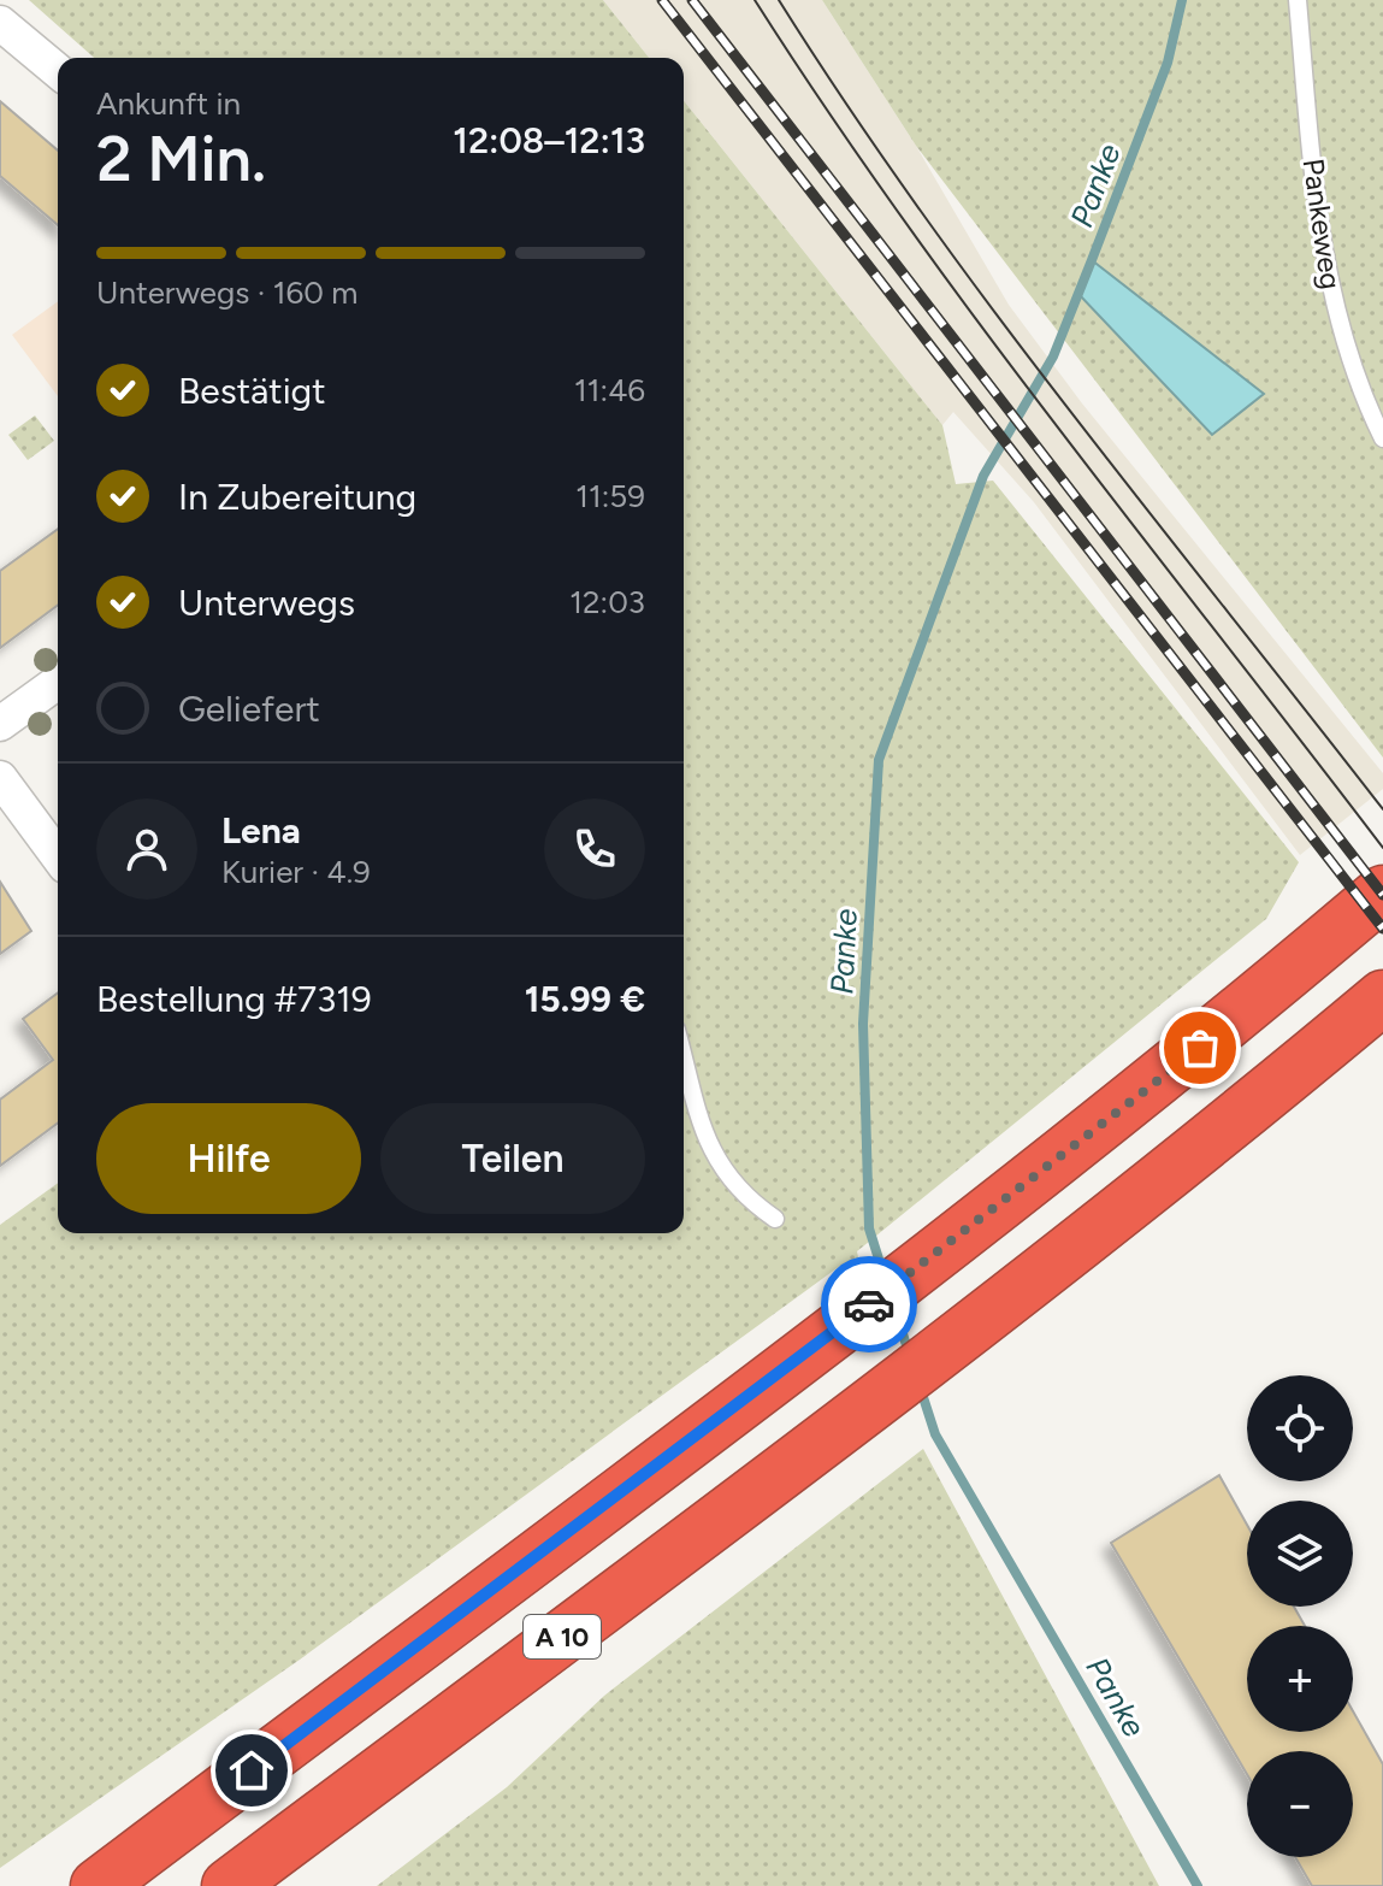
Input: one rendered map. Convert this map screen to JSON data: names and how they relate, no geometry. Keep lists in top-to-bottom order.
{
  "streets": {
    "highway": ["A 10"],
    "lane": ["Pankeweg"]
  },
  "water": ["Panke"],
  "page": {
    "heading": ["2 Min.", "Ankunft in", "12:08–12:13"],
    "panel": [
      "Lena",
      "Kurier · 4.9",
      "Bestellung #7319",
      "15.99 €"
    ],
    "bar": "Unterwegs · 160 m",
    "list": [
      ["Bestätigt", "11:46"],
      ["In Zubereitung", "11:59"],
      ["Unterwegs", "12:03"],
      "Geliefert"
    ],
    "buttons": ["Hilfe", "Teilen"],
    "map_buttons": ["+", "−"]
  }
}
